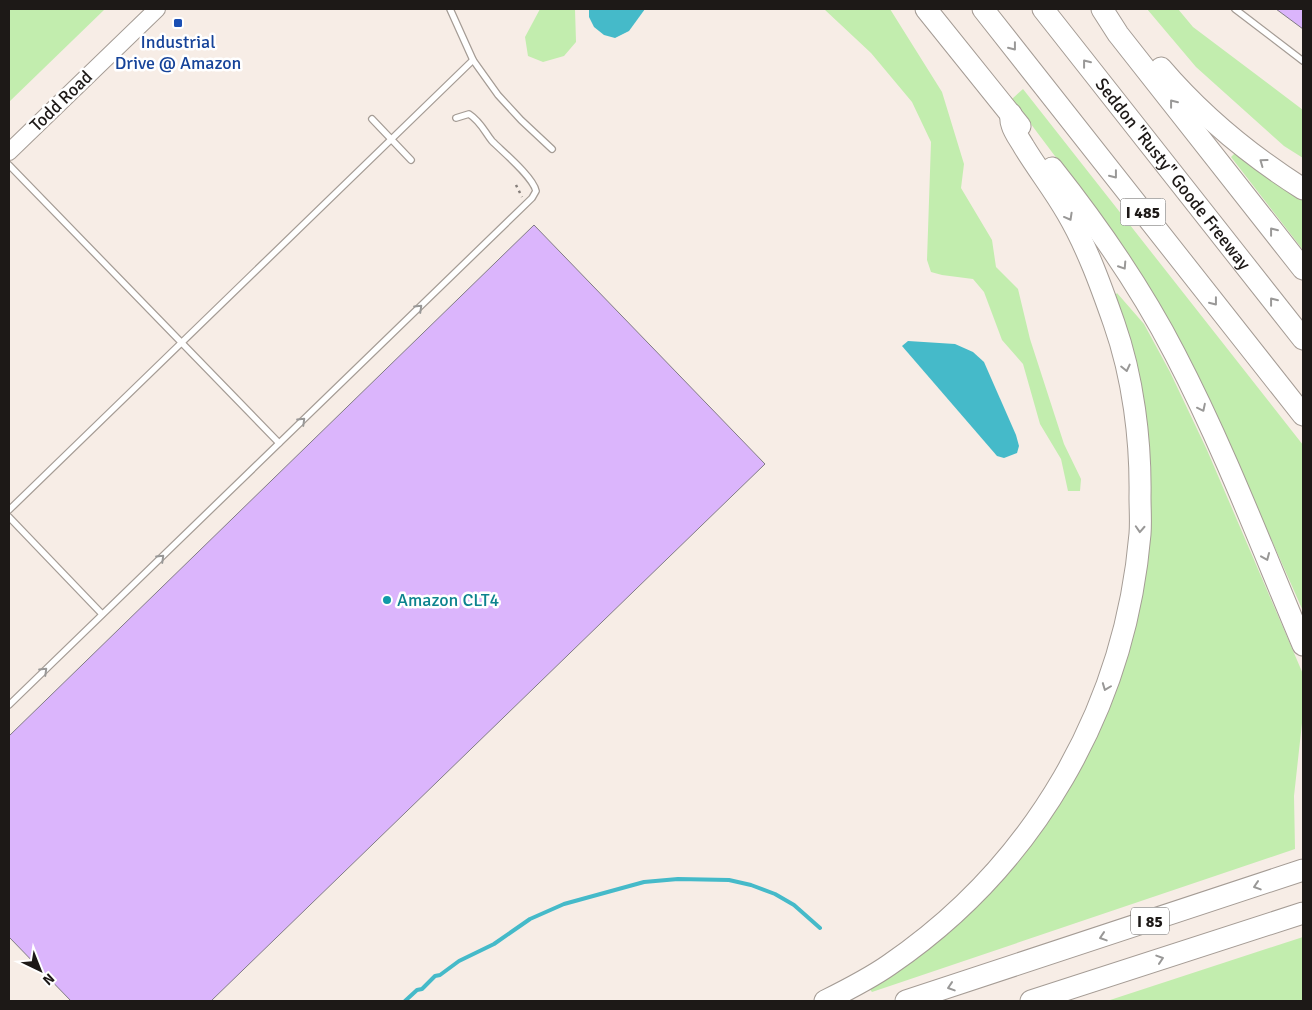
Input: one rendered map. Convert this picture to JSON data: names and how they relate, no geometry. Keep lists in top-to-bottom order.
{
  "streets": {
    "highway": ["Seddon \"Rusty\" Goode Freeway", "I 485", "I 85"],
    "street": ["Todd Road"]
  },
  "places": {
    "transit": ["Industrial Drive @ Amazon"],
    "other": ["Amazon CLT4"]
  },
  "north": "bottom right"
}
